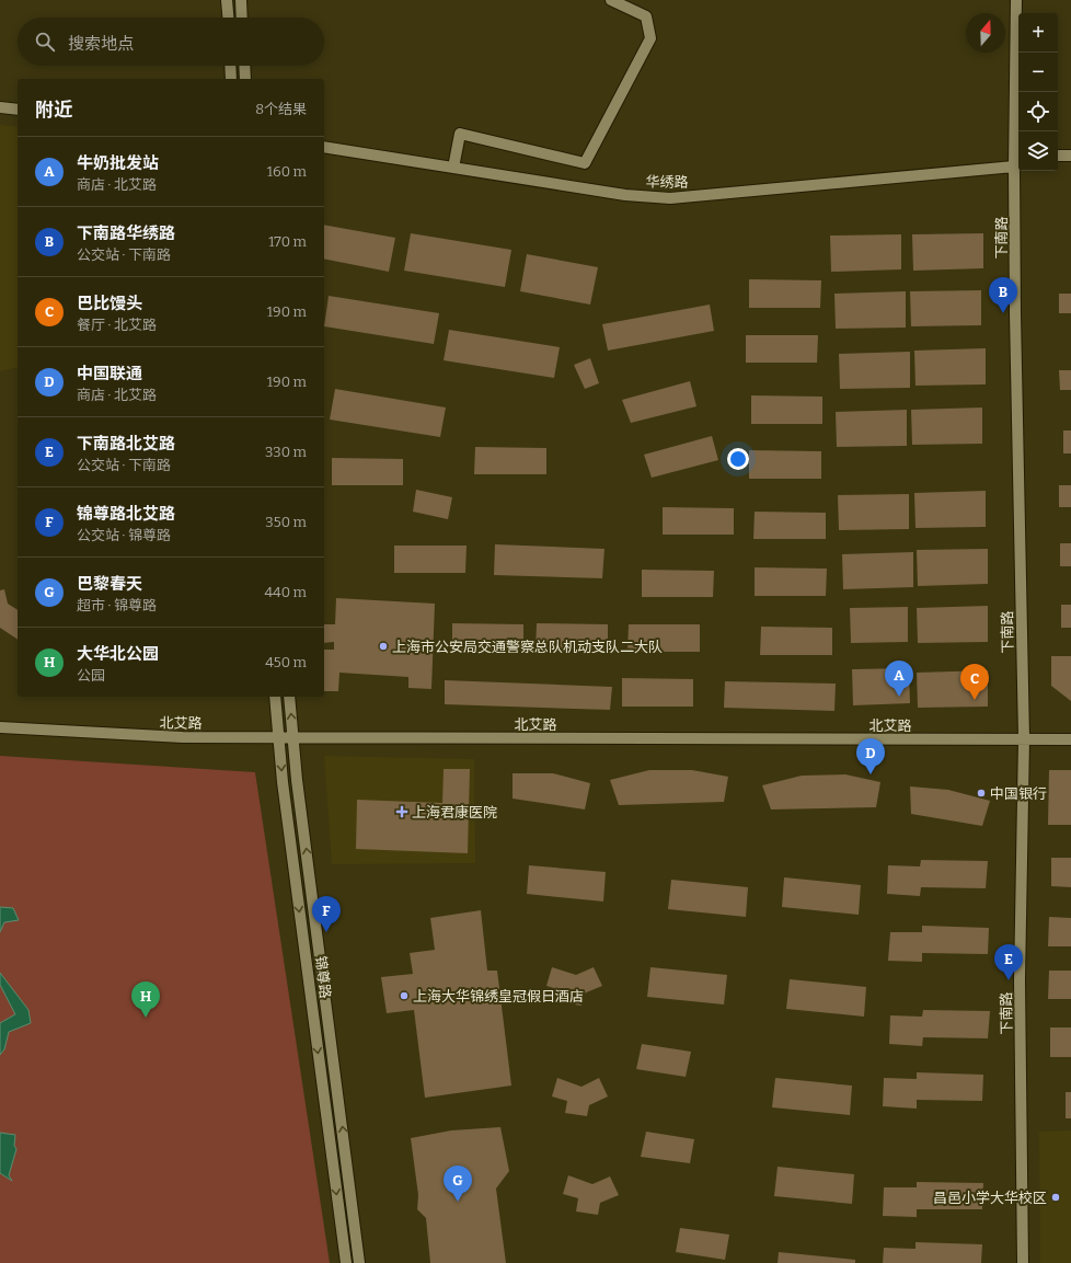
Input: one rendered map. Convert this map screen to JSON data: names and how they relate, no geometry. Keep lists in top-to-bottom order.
{
  "streets": {
    "street": [
      "华绣路",
      "下南路",
      "北艾路",
      "锦尊路"
    ]
  },
  "crossings": [
    ["华绣路", "下南路"],
    ["下南路", "北艾路"],
    ["北艾路", "锦尊路"]
  ],
  "places": {
    "other": [
      "上海市公安局交通警察总队机动支队二大队",
      "中国银行",
      "上海大华锦绣皇冠假日酒店",
      "昌邑小学大华校区"
    ],
    "health": ["上海君康医院"]
  },
  "north": "top",
  "page": {
    "map_buttons": ["+", "−"],
    "search": "搜索地点",
    "heading": ["附近", "8个结果"],
    "list": [
      {
        "mark": "A",
        "name": "牛奶批发站",
        "note": "商店 · 北艾路",
        "value": "160 m"
      },
      {
        "mark": "B",
        "name": "下南路华绣路",
        "note": "公交站 · 下南路",
        "value": "170 m"
      },
      {
        "mark": "C",
        "name": "巴比馒头",
        "note": "餐厅 · 北艾路",
        "value": "190 m"
      },
      {
        "mark": "D",
        "name": "中国联通",
        "note": "商店 · 北艾路",
        "value": "190 m"
      },
      {
        "mark": "E",
        "name": "下南路北艾路",
        "note": "公交站 · 下南路",
        "value": "330 m"
      },
      {
        "mark": "F",
        "name": "锦尊路北艾路",
        "note": "公交站 · 锦尊路",
        "value": "350 m"
      },
      {
        "mark": "G",
        "name": "巴黎春天",
        "note": "超市 · 锦尊路",
        "value": "440 m"
      },
      {
        "mark": "H",
        "name": "大华北公园",
        "note": "公园",
        "value": "450 m"
      }
    ],
    "pins": [
      "B",
      "A",
      "C",
      "D",
      "F",
      "E",
      "H",
      "G"
    ]
  }
}
